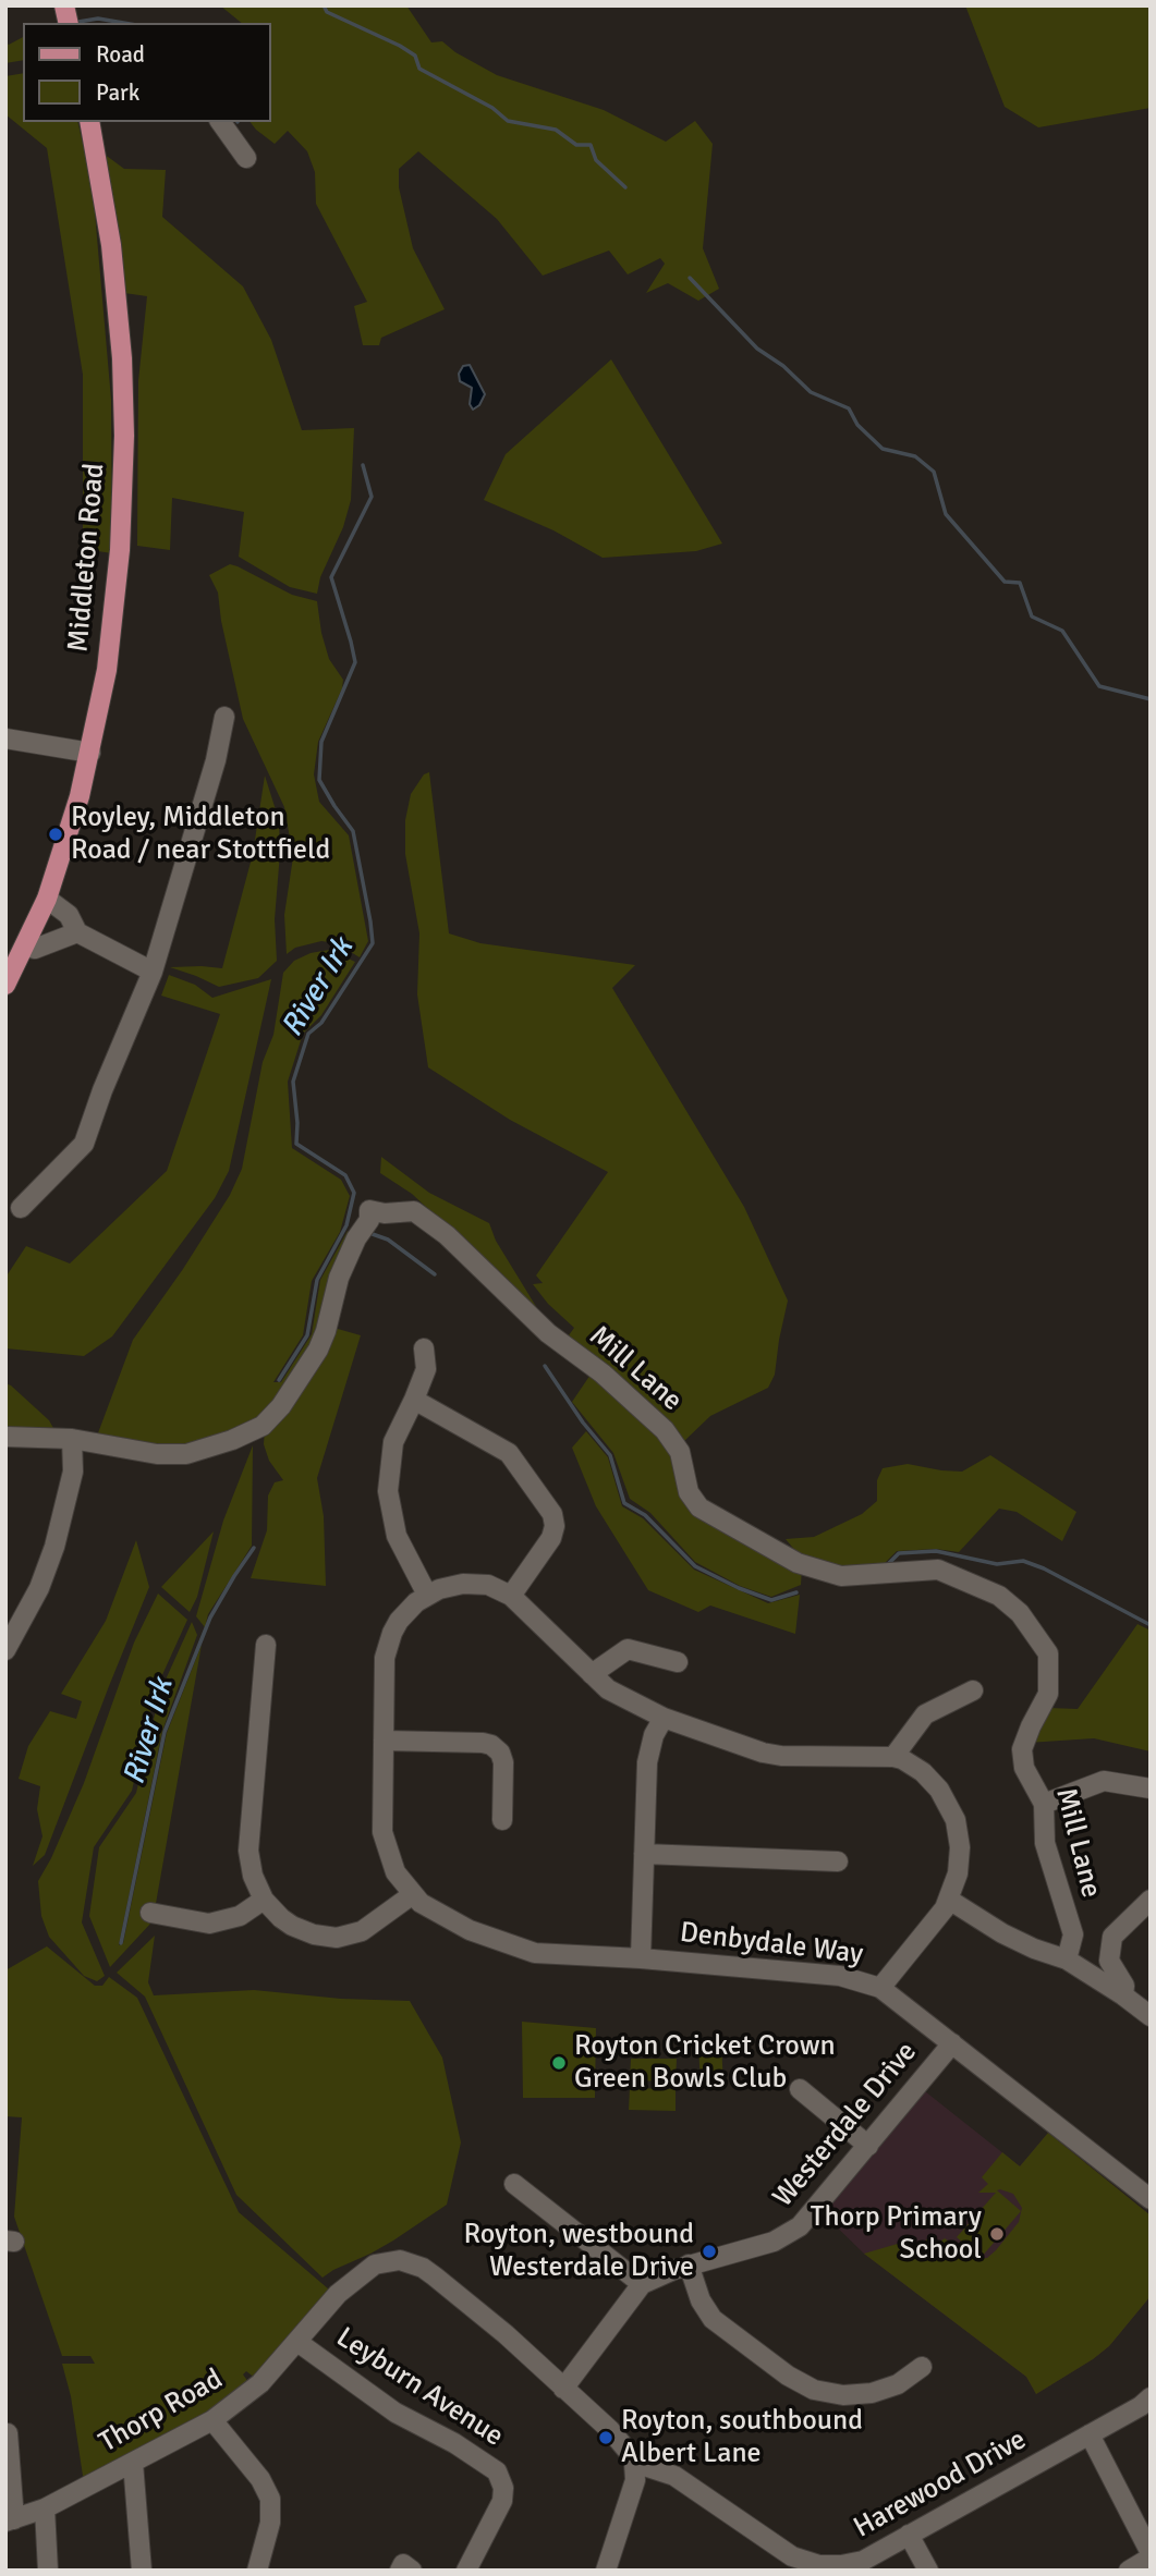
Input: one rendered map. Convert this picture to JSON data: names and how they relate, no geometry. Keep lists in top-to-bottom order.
{
  "streets": {
    "main road": ["Middleton Road"],
    "street": [
      "Mill Lane",
      "Denbydale Way",
      "Westerdale Drive",
      "Leyburn Avenue",
      "Thorp Road",
      "Harewood Drive"
    ]
  },
  "crossings": [
    ["Leyburn Avenue", "Thorp Road"]
  ],
  "water": ["River Irk"],
  "places": [
    "Royley, Middleton Road / near Stottfield",
    "Royton Cricket Crown Green Bowls Club",
    "Thorp Primary School",
    "Royton, westbound Westerdale Drive",
    "Royton, southbound Albert Lane"
  ],
  "legend": ["Road", "Park"]
}
